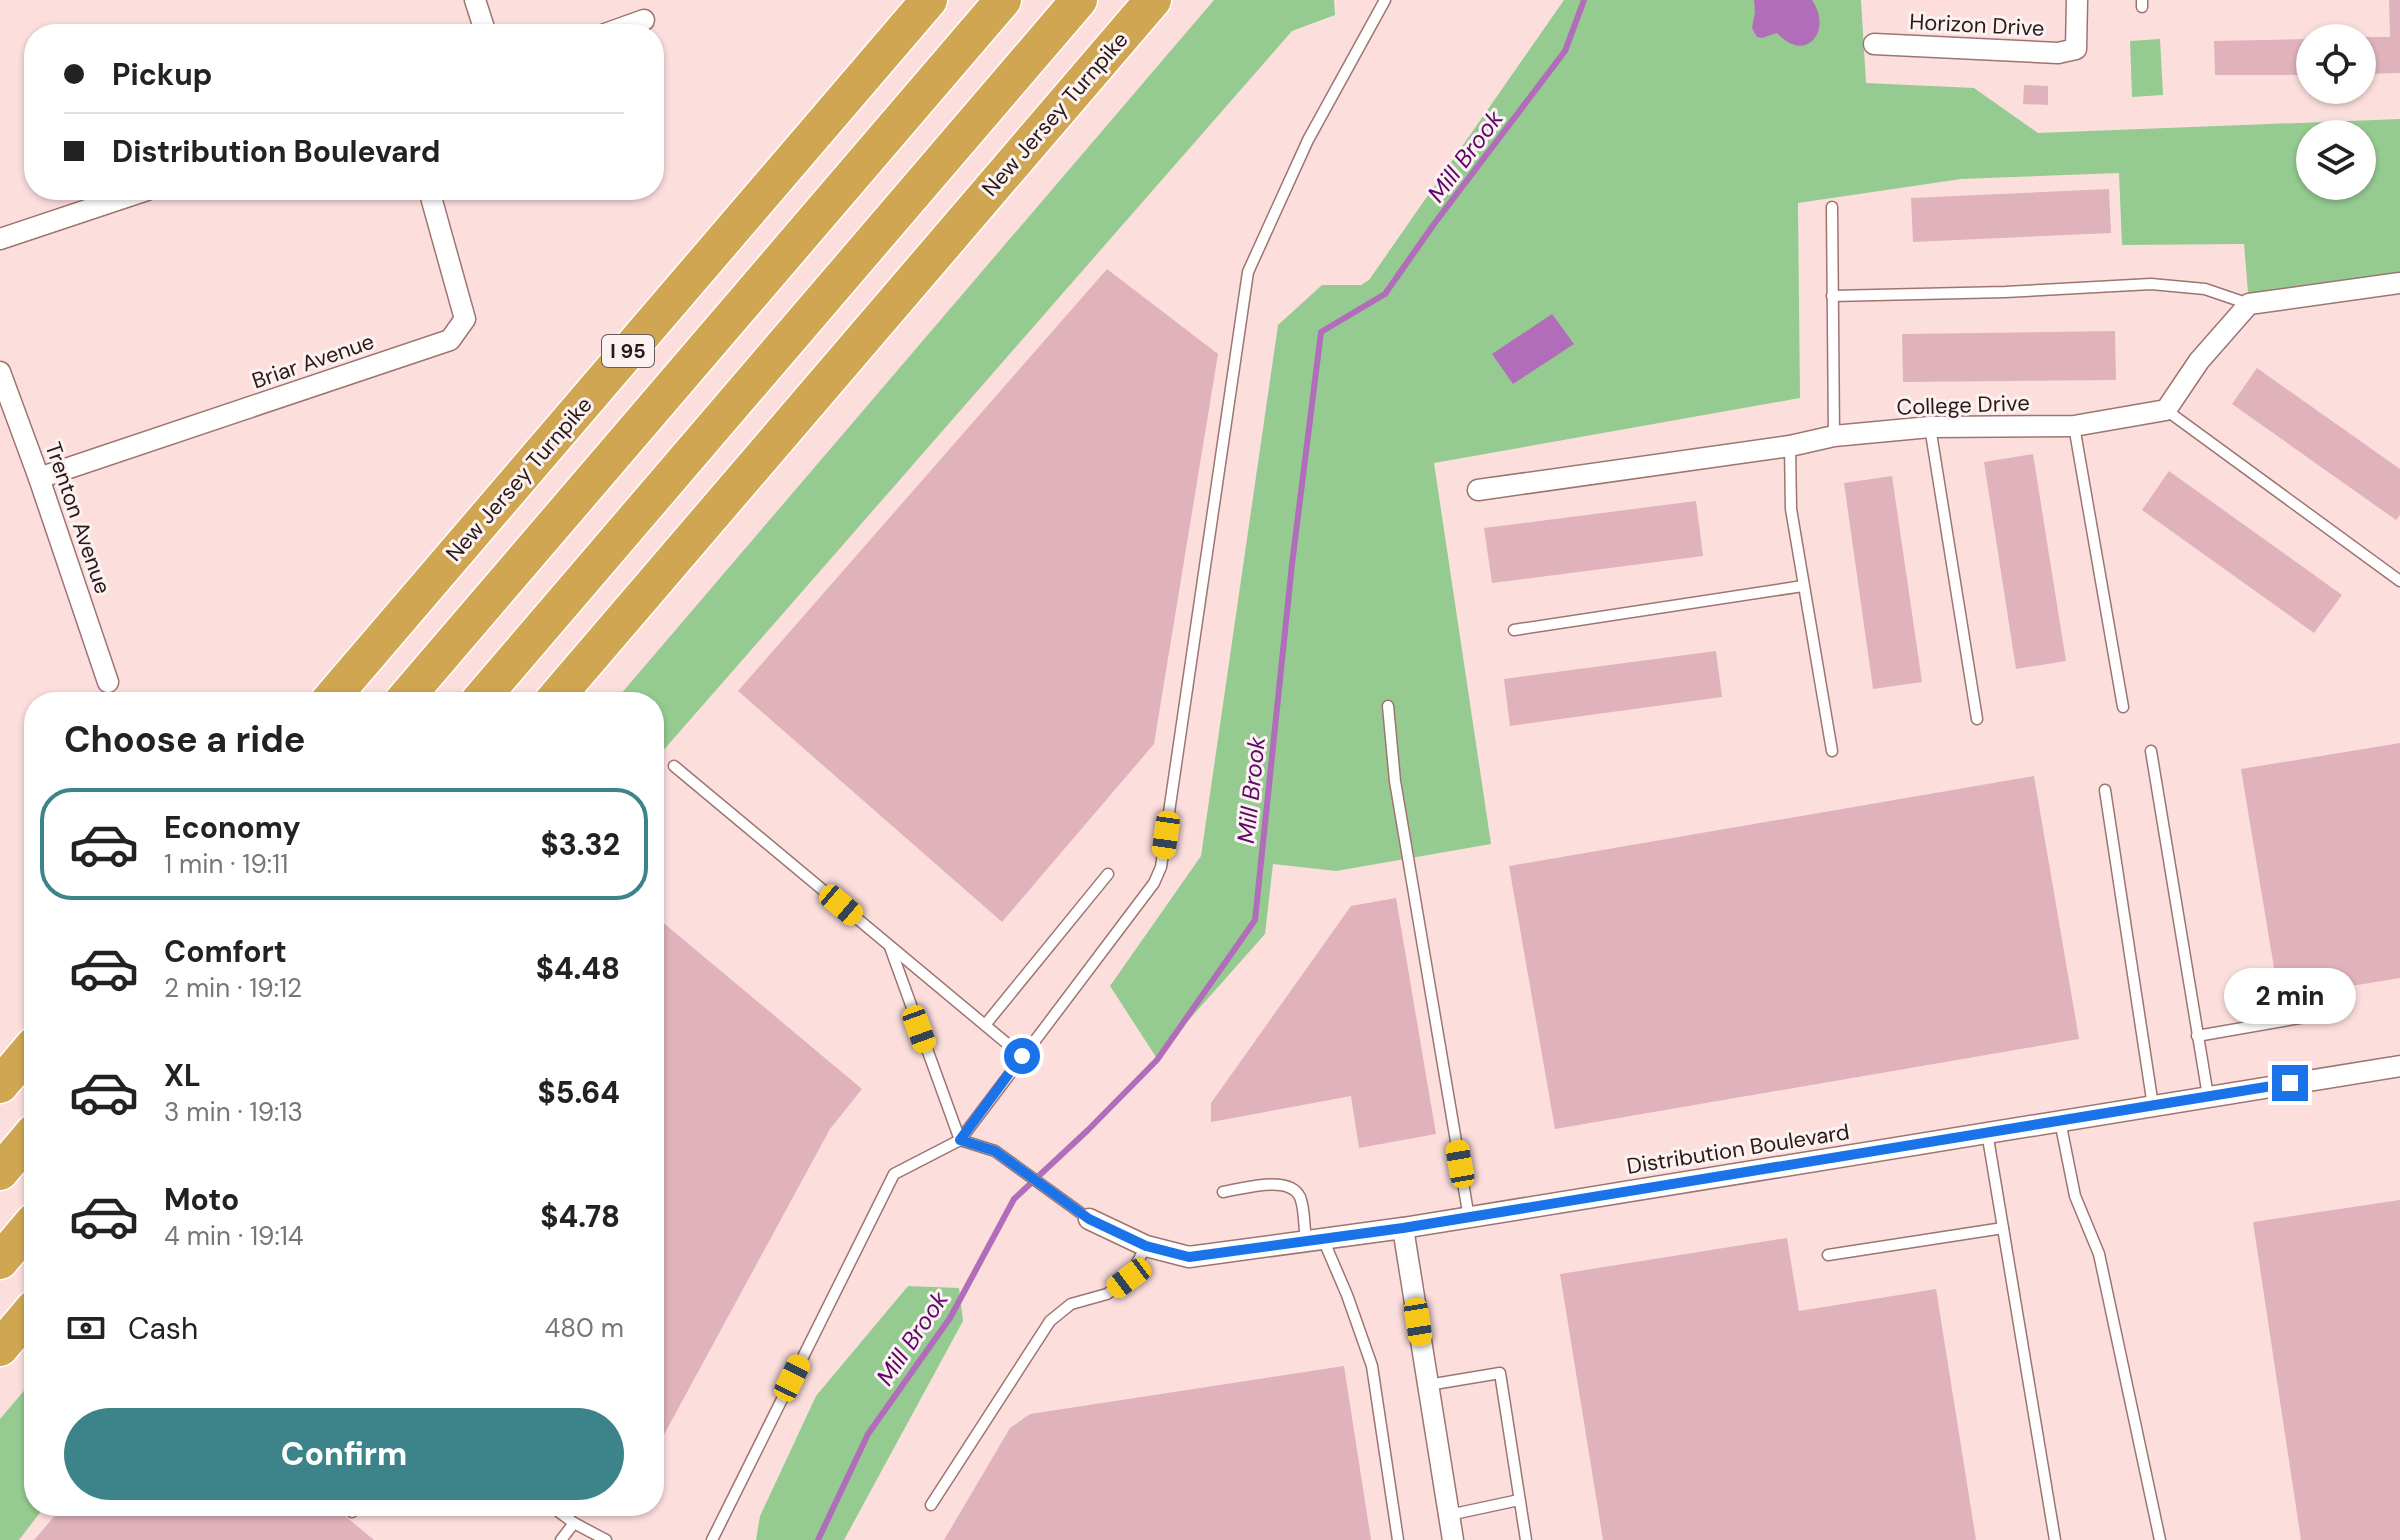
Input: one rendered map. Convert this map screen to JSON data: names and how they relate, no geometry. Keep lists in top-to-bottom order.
{
  "streets": {
    "highway": ["New Jersey Turnpike", "I 95"],
    "street": [
      "Horizon Drive",
      "Briar Avenue",
      "College Drive",
      "Trenton Avenue",
      "Distribution Boulevard"
    ]
  },
  "crossings": [
    ["Briar Avenue", "Trenton Avenue"]
  ],
  "water": ["Mill Brook"],
  "page": {
    "banner": ["Pickup", "Distribution Boulevard"],
    "heading": "Choose a ride",
    "list": [
      {
        "name": "Economy",
        "note": "1 min · 19:11",
        "value": "$3.32"
      },
      {
        "name": "Comfort",
        "note": "2 min · 19:12",
        "value": "$4.48"
      },
      {
        "name": "XL",
        "note": "3 min · 19:13",
        "value": "$5.64"
      },
      {
        "name": "Moto",
        "note": "4 min · 19:14",
        "value": "$4.78"
      }
    ],
    "bubble": "2 min",
    "pay": ["Cash", "480 m"],
    "buttons": "Confirm"
  }
}
